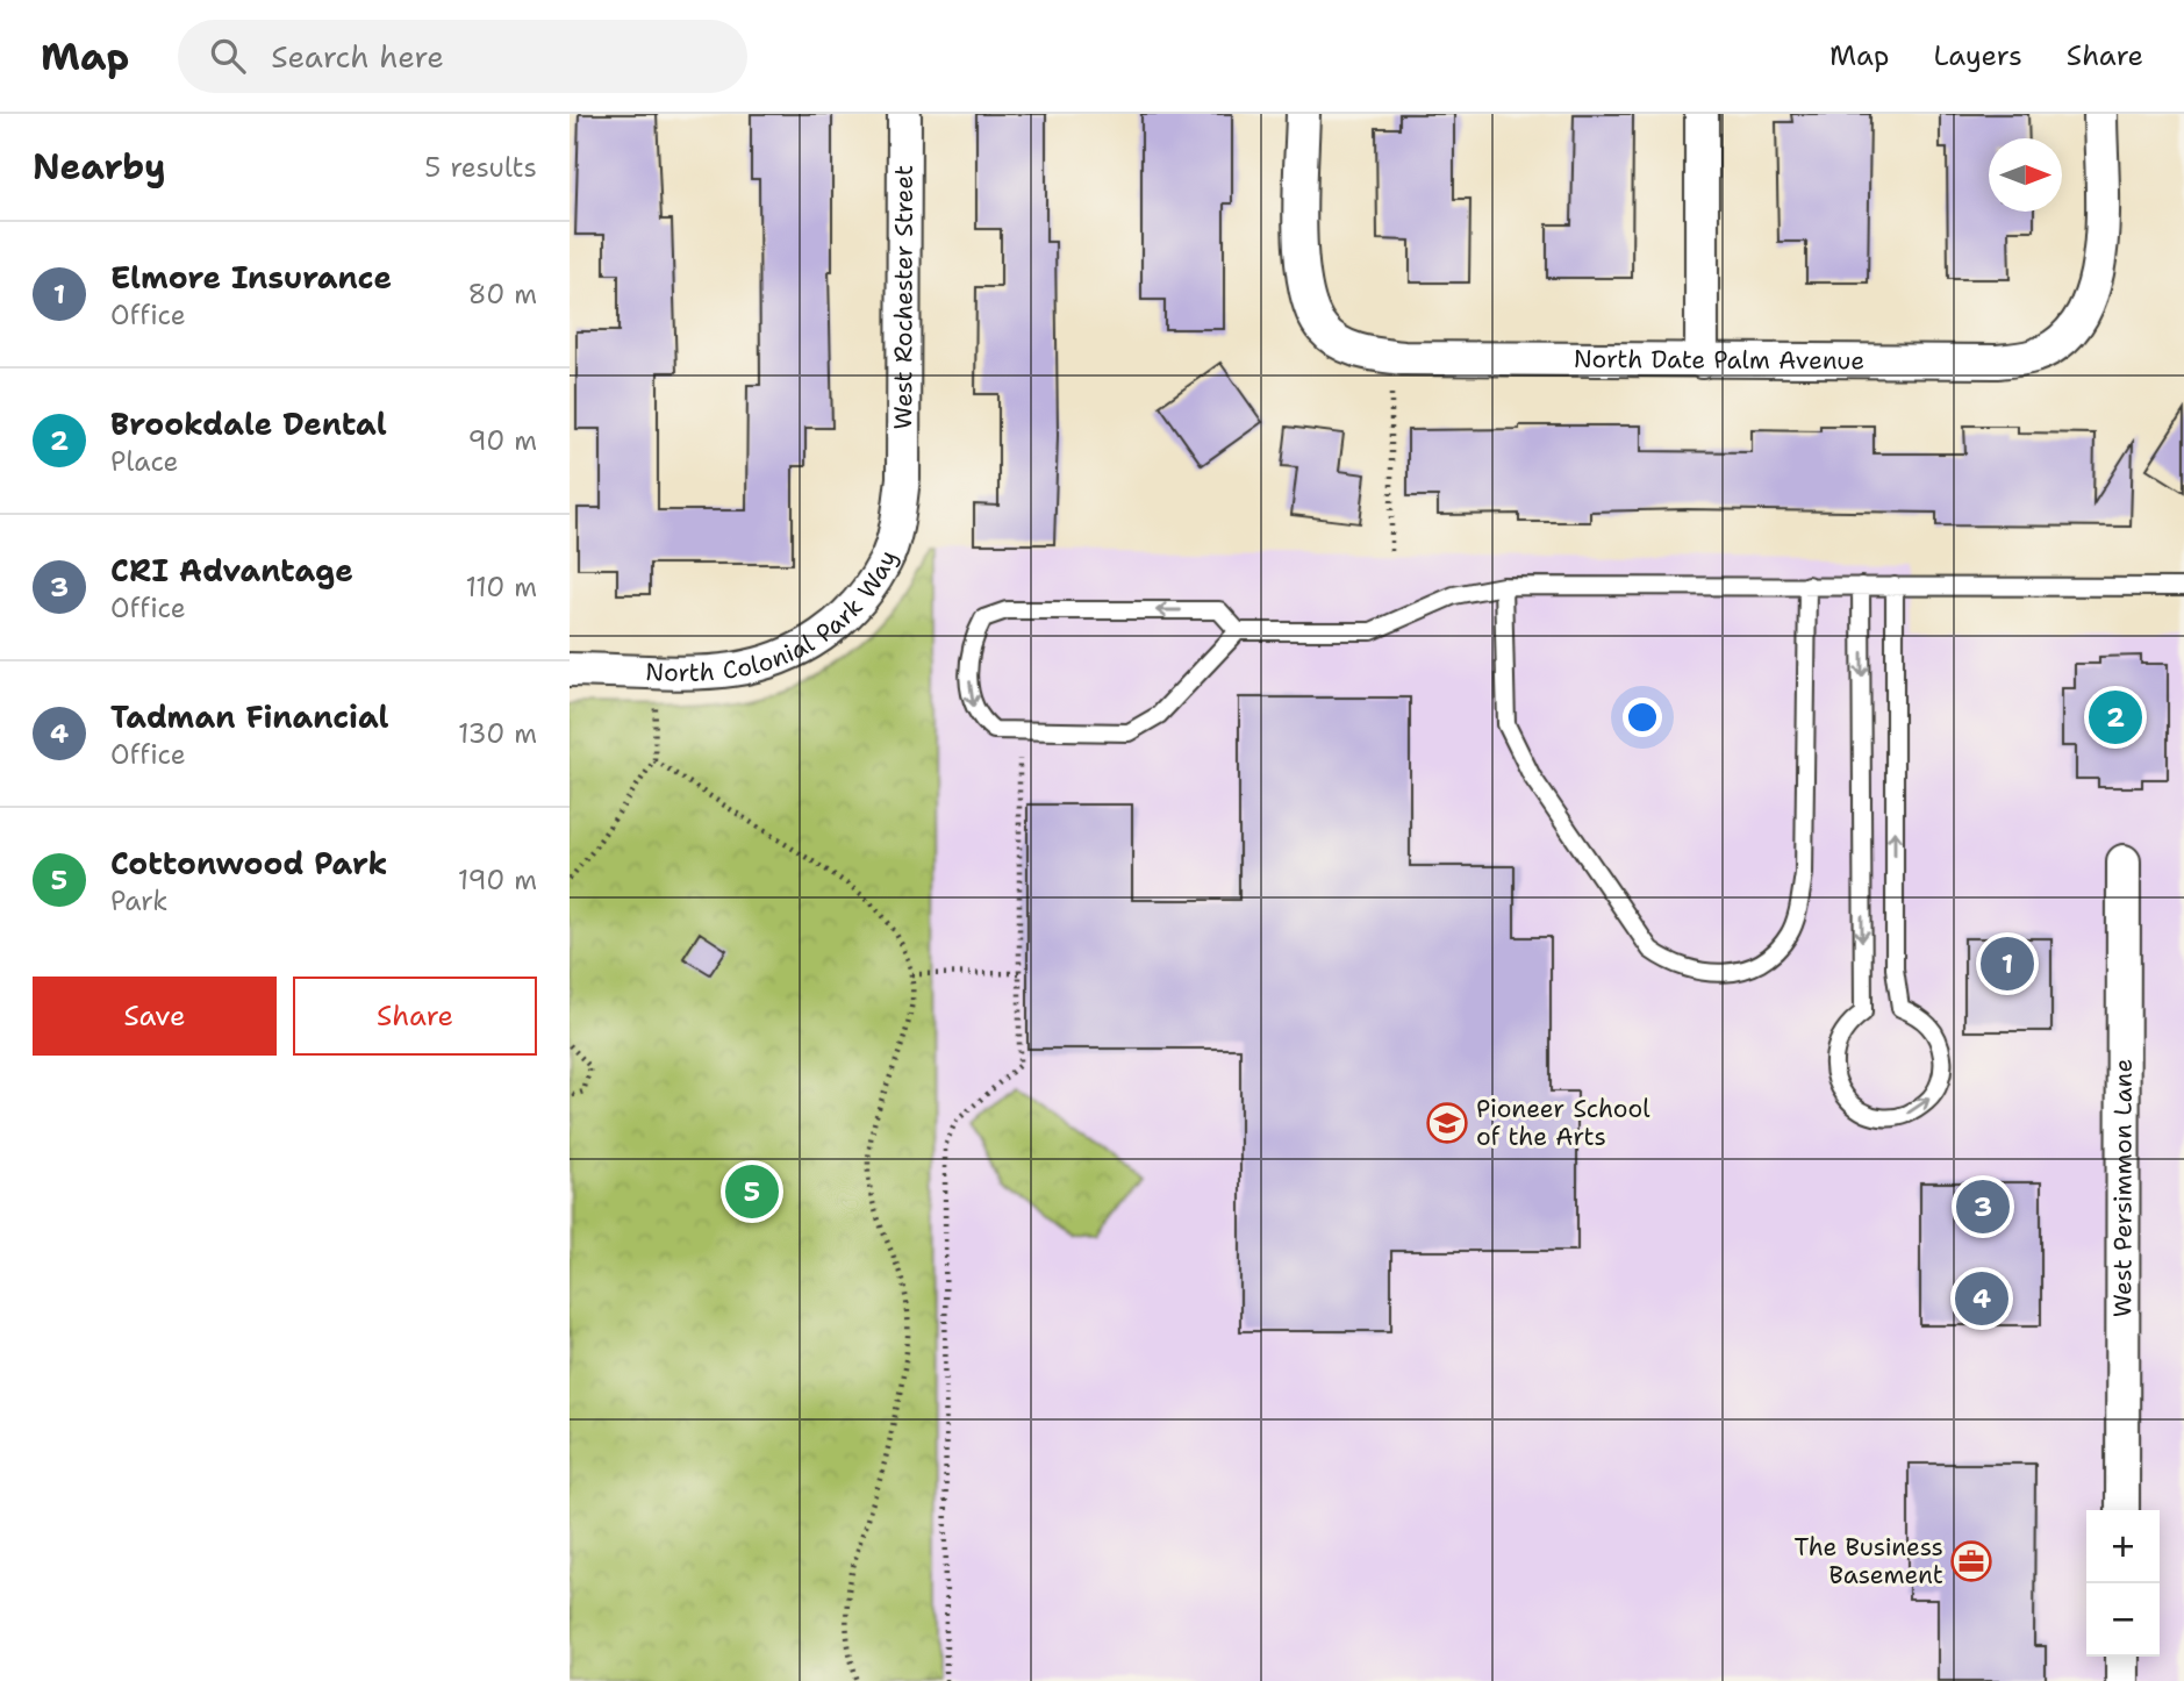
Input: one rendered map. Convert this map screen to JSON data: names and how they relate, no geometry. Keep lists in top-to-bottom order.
{
  "streets": {
    "street": [
      "West Rochester Street",
      "North Date Palm Avenue",
      "North Colonial Park Way",
      "West Persimmon Lane"
    ]
  },
  "crossings": [
    ["West Rochester Street", "North Colonial Park Way"]
  ],
  "places": {
    "school or university": ["Pioneer School of the Arts"],
    "office": ["The Business Basement"]
  },
  "north": "right",
  "page": {
    "header": "Map",
    "search": "Search here",
    "nav": ["Map", "Layers", "Share"],
    "heading": ["Nearby", "5 results"],
    "list": [
      {
        "mark": "1",
        "name": "Elmore Insurance",
        "note": "Office",
        "value": "80 m"
      },
      {
        "mark": "2",
        "name": "Brookdale Dental",
        "note": "Place",
        "value": "90 m"
      },
      {
        "mark": "3",
        "name": "CRI Advantage",
        "note": "Office",
        "value": "110 m"
      },
      {
        "mark": "4",
        "name": "Tadman Financial",
        "note": "Office",
        "value": "130 m"
      },
      {
        "mark": "5",
        "name": "Cottonwood Park",
        "note": "Park",
        "value": "190 m"
      }
    ],
    "pins": [
      "2",
      "1",
      "5",
      "3",
      "4"
    ],
    "buttons": ["Save", "Share"],
    "map_buttons": ["+", "−"]
  }
}
